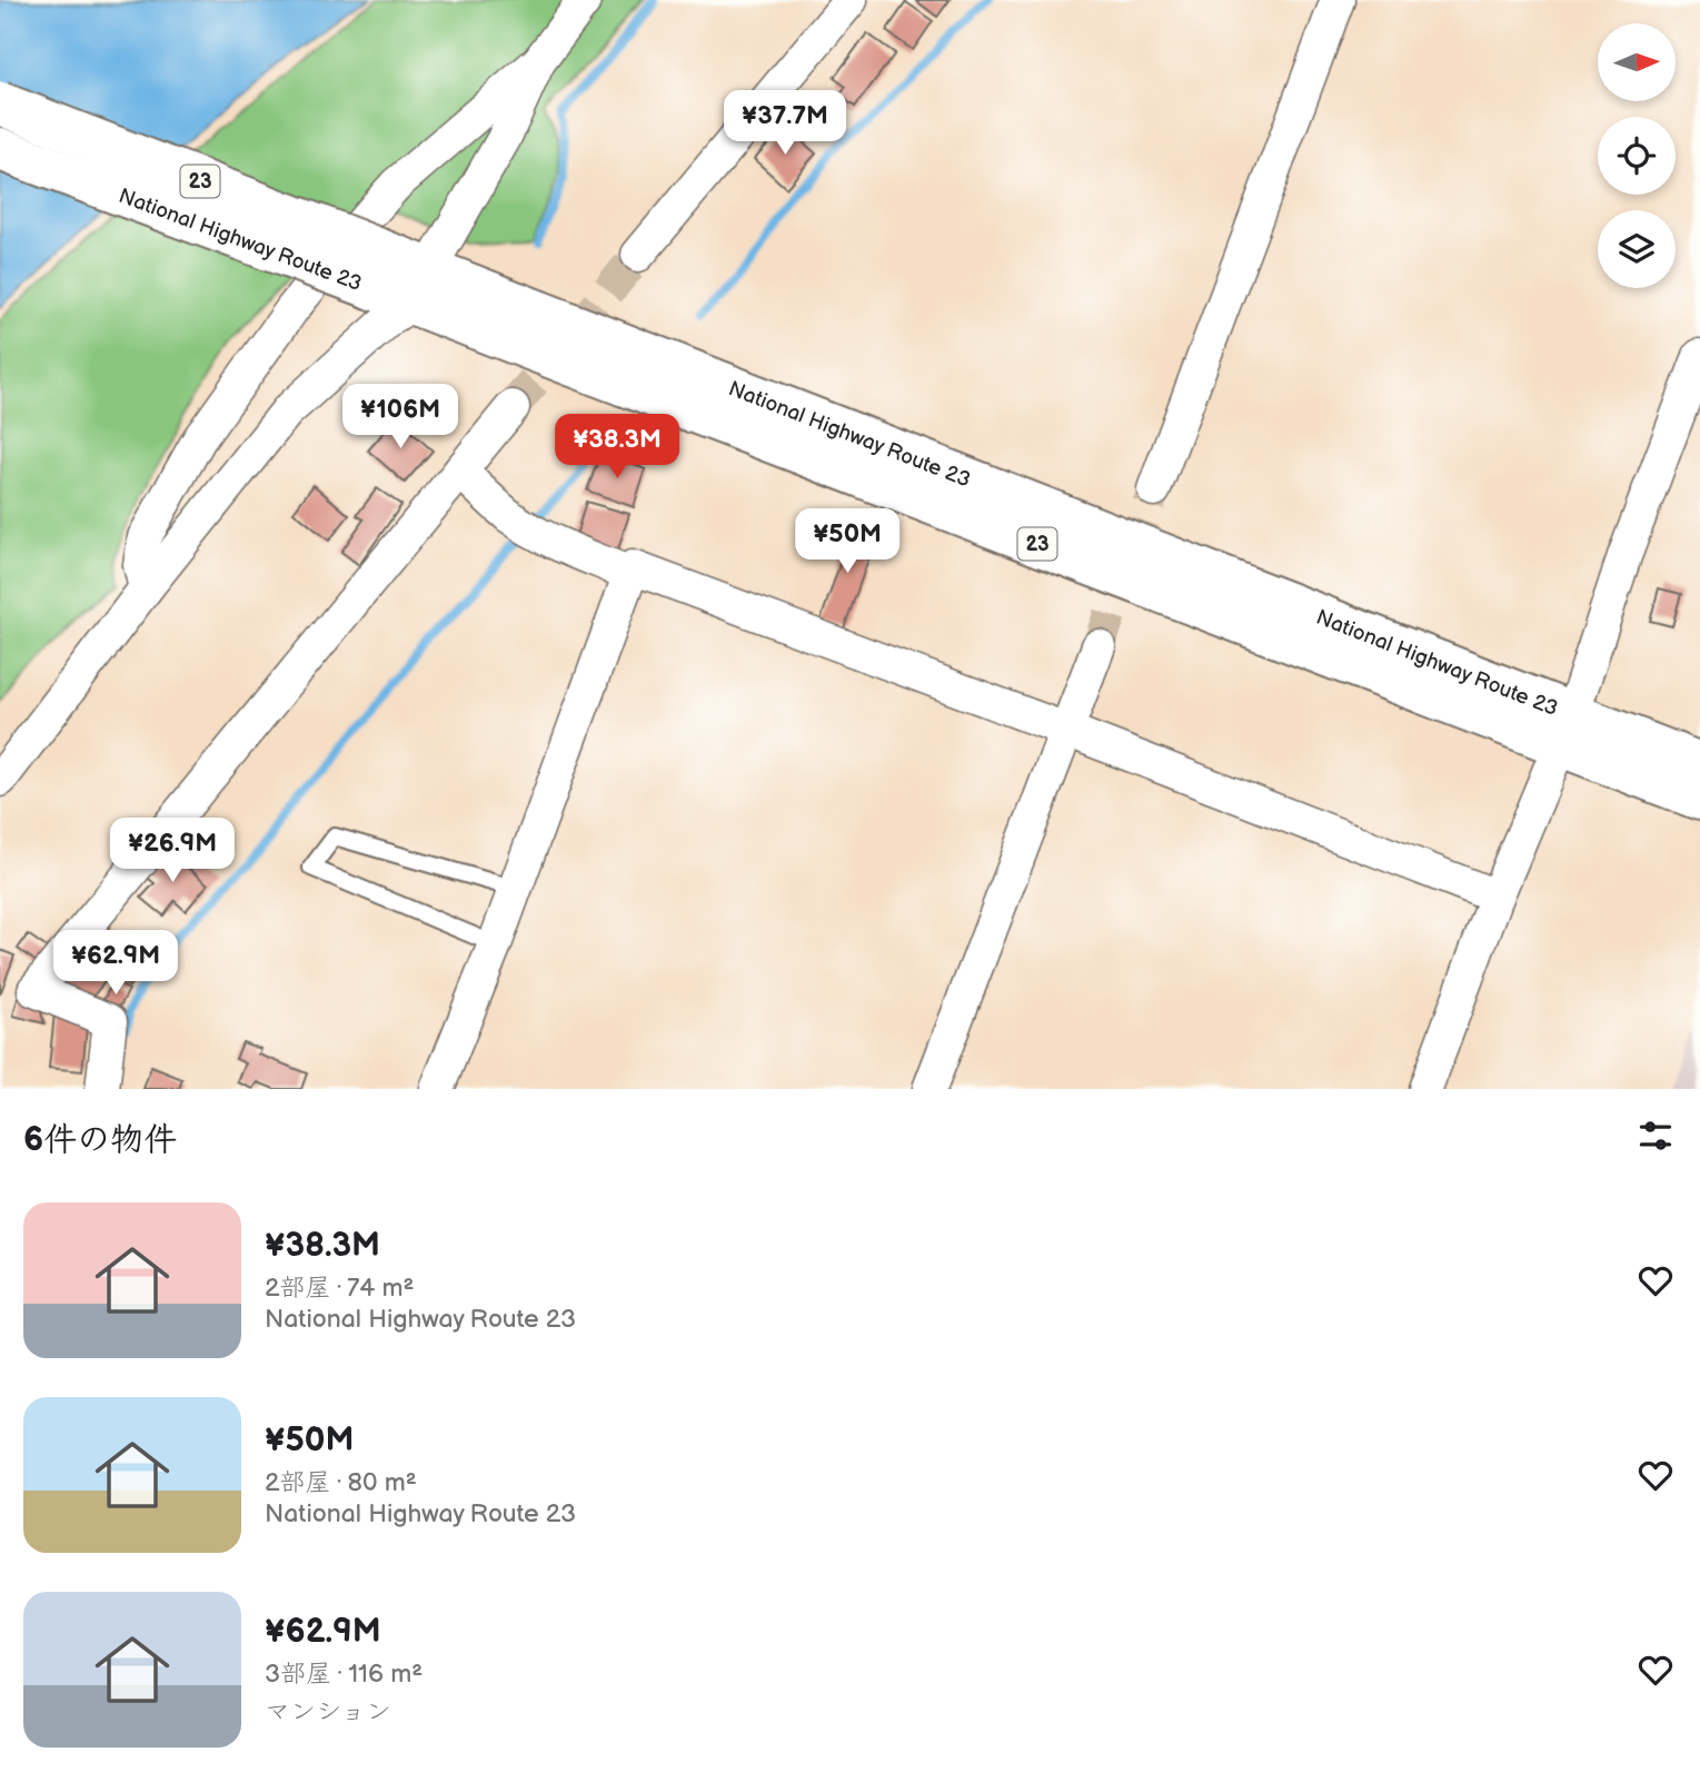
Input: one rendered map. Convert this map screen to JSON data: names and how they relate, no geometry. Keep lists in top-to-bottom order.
{
  "streets": {
    "highway": ["23", "National Highway Route 23"]
  },
  "north": "right",
  "page": {
    "price": [
      "¥37.7M",
      "¥106M",
      "¥38.3M",
      "¥50M",
      "¥26.9M",
      "¥62.9M"
    ],
    "heading": "6件の物件",
    "list": [
      {
        "name": "¥38.3M",
        "note": "2部屋 · 74 m² · National Highway Route 23"
      },
      {
        "name": "¥50M",
        "note": "2部屋 · 80 m² · National Highway Route 23"
      },
      {
        "name": "¥62.9M",
        "note": "3部屋 · 116 m² · マンション"
      }
    ]
  }
}
